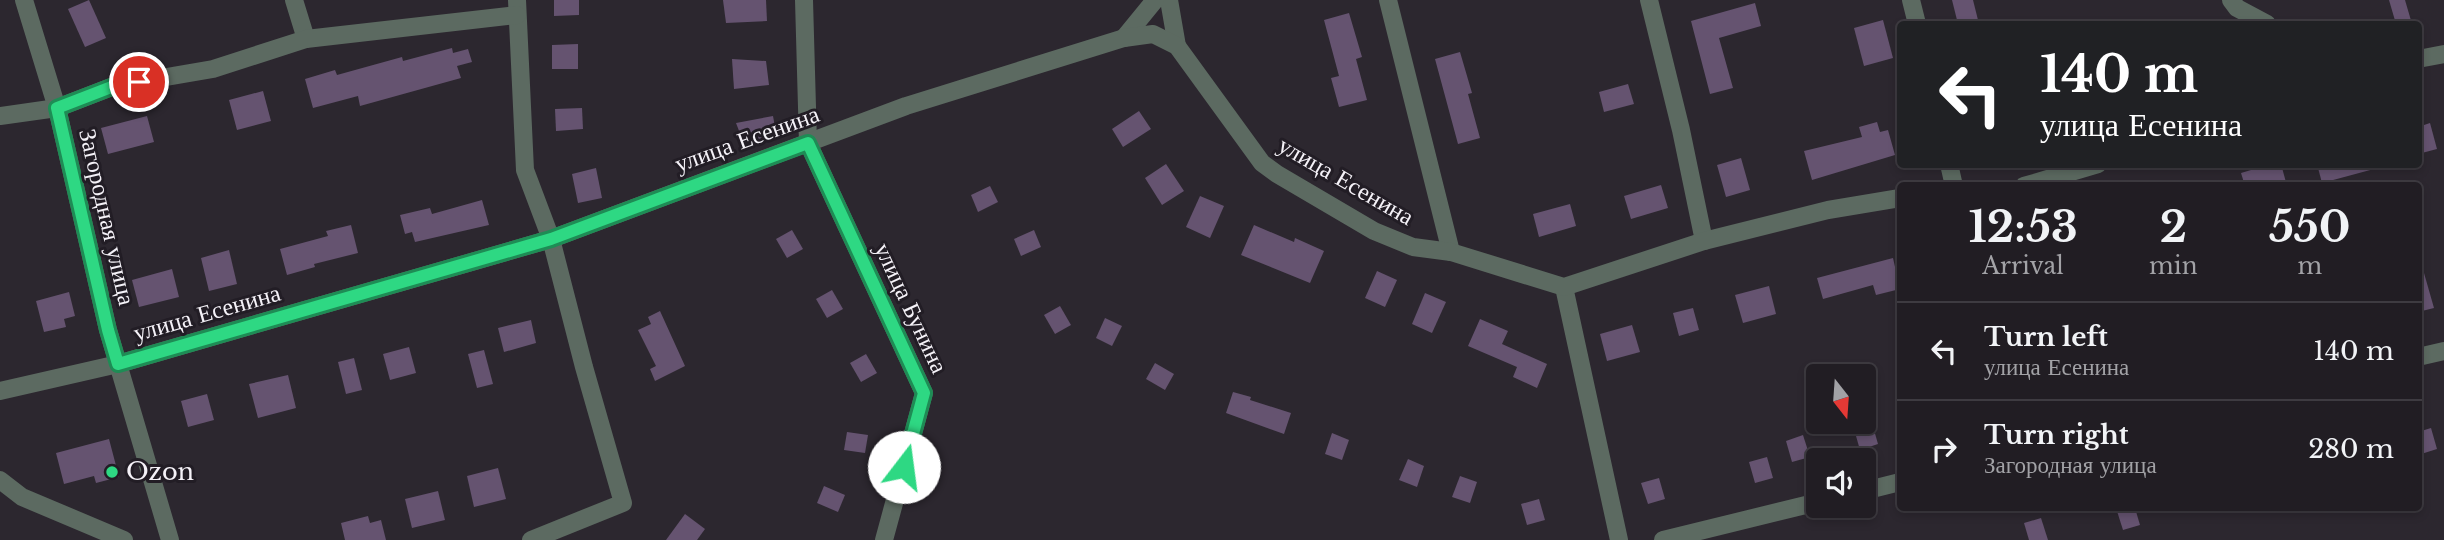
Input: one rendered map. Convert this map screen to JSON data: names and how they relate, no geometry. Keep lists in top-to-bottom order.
{
  "streets": {
    "street": ["улица Есенина", "Загородная улица", "улица Бунина"]
  },
  "crossings": [
    ["улица Есенина", "Загородная улица"],
    ["улица Есенина", "улица Бунина"]
  ],
  "places": ["Ozon"],
  "north": "bottom",
  "page": {
    "turn": ["140 m", "улица Есенина"],
    "eta": [
      "12:53",
      "Arrival",
      "2",
      "min",
      "550",
      "m"
    ],
    "list": [
      {
        "name": "Turn left",
        "note": "улица Есенина",
        "value": "140 m"
      },
      {
        "name": "Turn right",
        "note": "Загородная улица",
        "value": "280 m"
      }
    ]
  }
}
